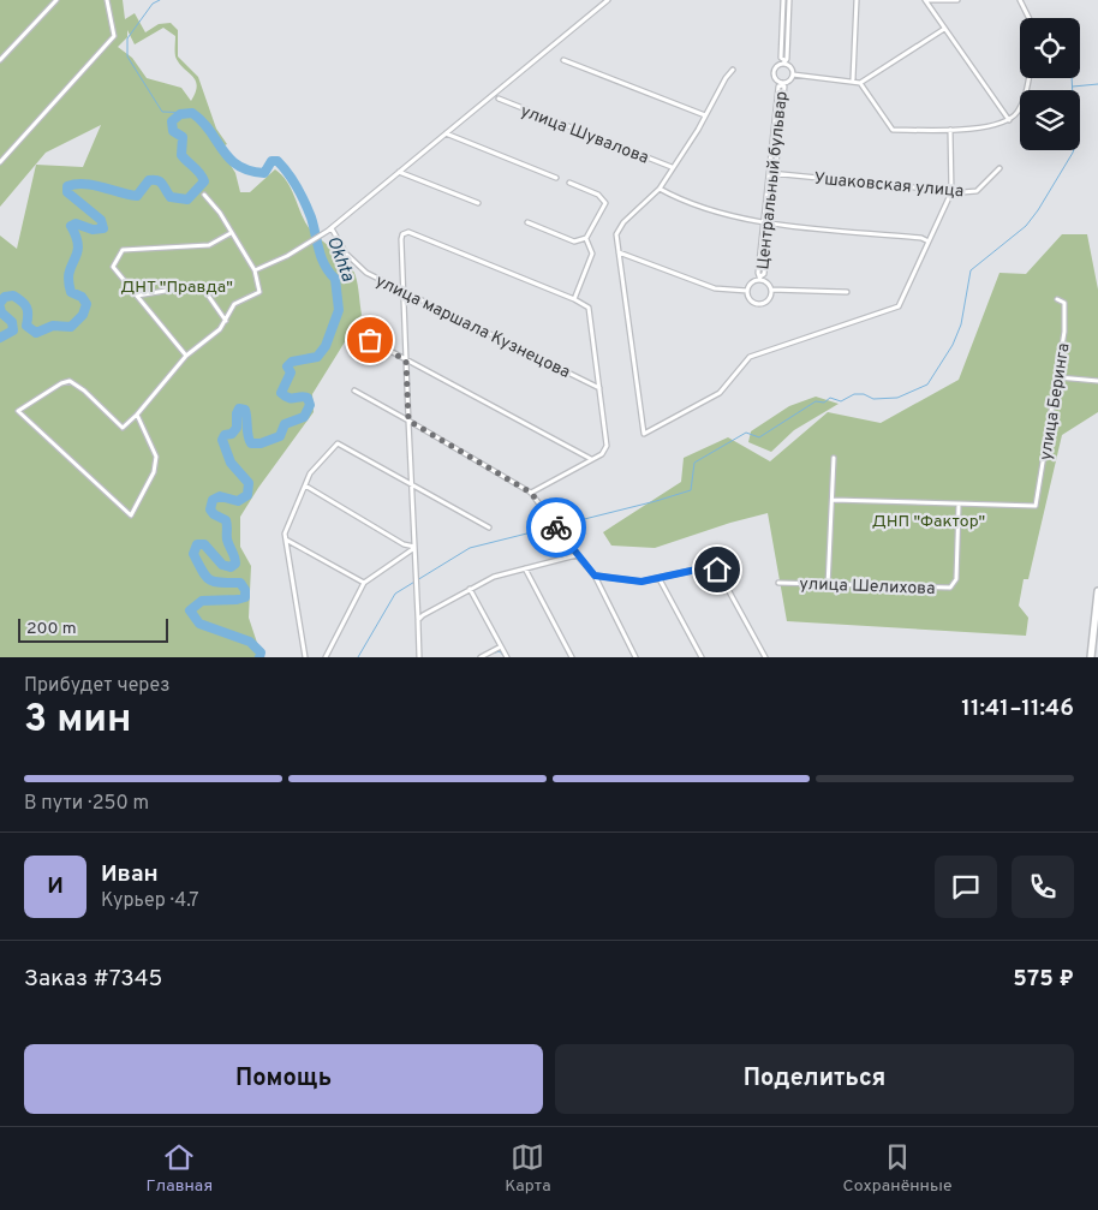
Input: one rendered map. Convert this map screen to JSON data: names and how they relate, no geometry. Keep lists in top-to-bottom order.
{
  "streets": {
    "street": [
      "улица Шувалова",
      "Центральный бульвар",
      "Ушаковская улица",
      "улица маршала Кузнецова",
      "улица Беринга",
      "улица Шелихова"
    ]
  },
  "crossings": [
    ["Центральный бульвар", "Ушаковская улица"],
    ["улица Беринга", "улица Шелихова"]
  ],
  "water": ["Okhta"],
  "parks": ["ДНТ \"Правда\"", "ДНП \"Фактор\""],
  "scale_bar": "200 m",
  "page": {
    "scale": "200 m",
    "heading": ["3 мин", "Прибудет через", "11:41–11:46"],
    "panel": [
      "Иван",
      "Курьер · 4.7",
      "Заказ #7345",
      "575 ₽"
    ],
    "bar": "В пути · 250 m",
    "round": "И",
    "buttons": ["Помощь", "Поделиться"],
    "tabs": ["Главная", "Карта", "Сохранённые"]
  }
}
